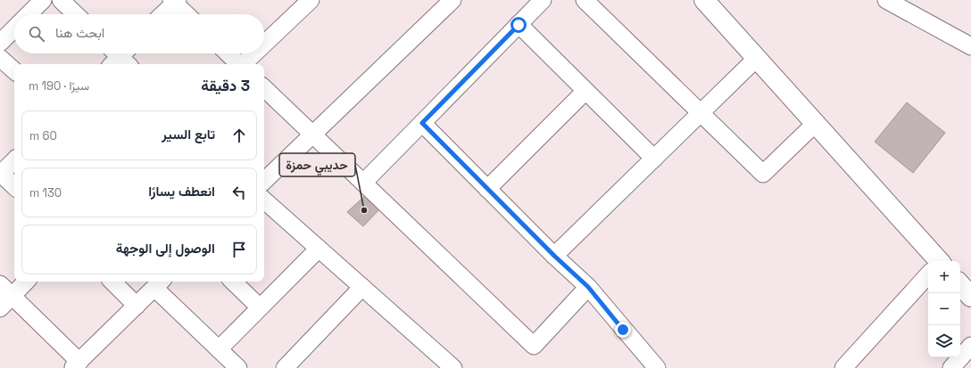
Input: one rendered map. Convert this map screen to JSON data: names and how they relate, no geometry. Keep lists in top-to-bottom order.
{
  "places": ["حديبي حمزة"],
  "page": {
    "search": "ابحث هنا",
    "heading": ["3 دقيقة", "سيرًا · 190 m"],
    "list": [
      ["تابع السير", "60 m"],
      ["انعطف يسارًا", "130 m"],
      "الوصول إلى الوجهة"
    ],
    "map_buttons": ["+", "−"]
  }
}
